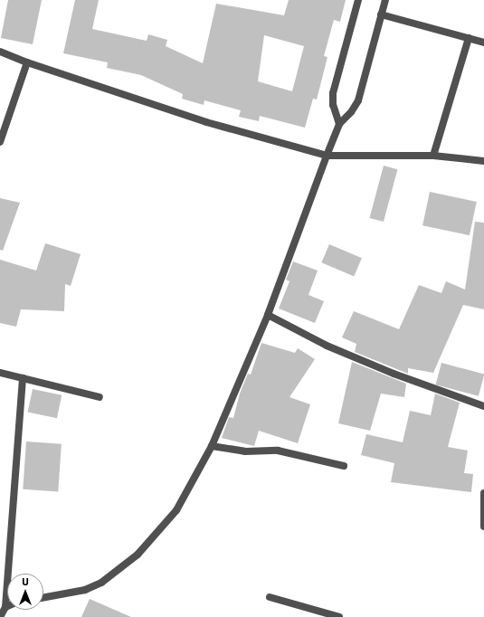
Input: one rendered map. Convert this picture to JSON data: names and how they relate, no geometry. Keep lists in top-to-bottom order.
{
  "north": "top"
}
